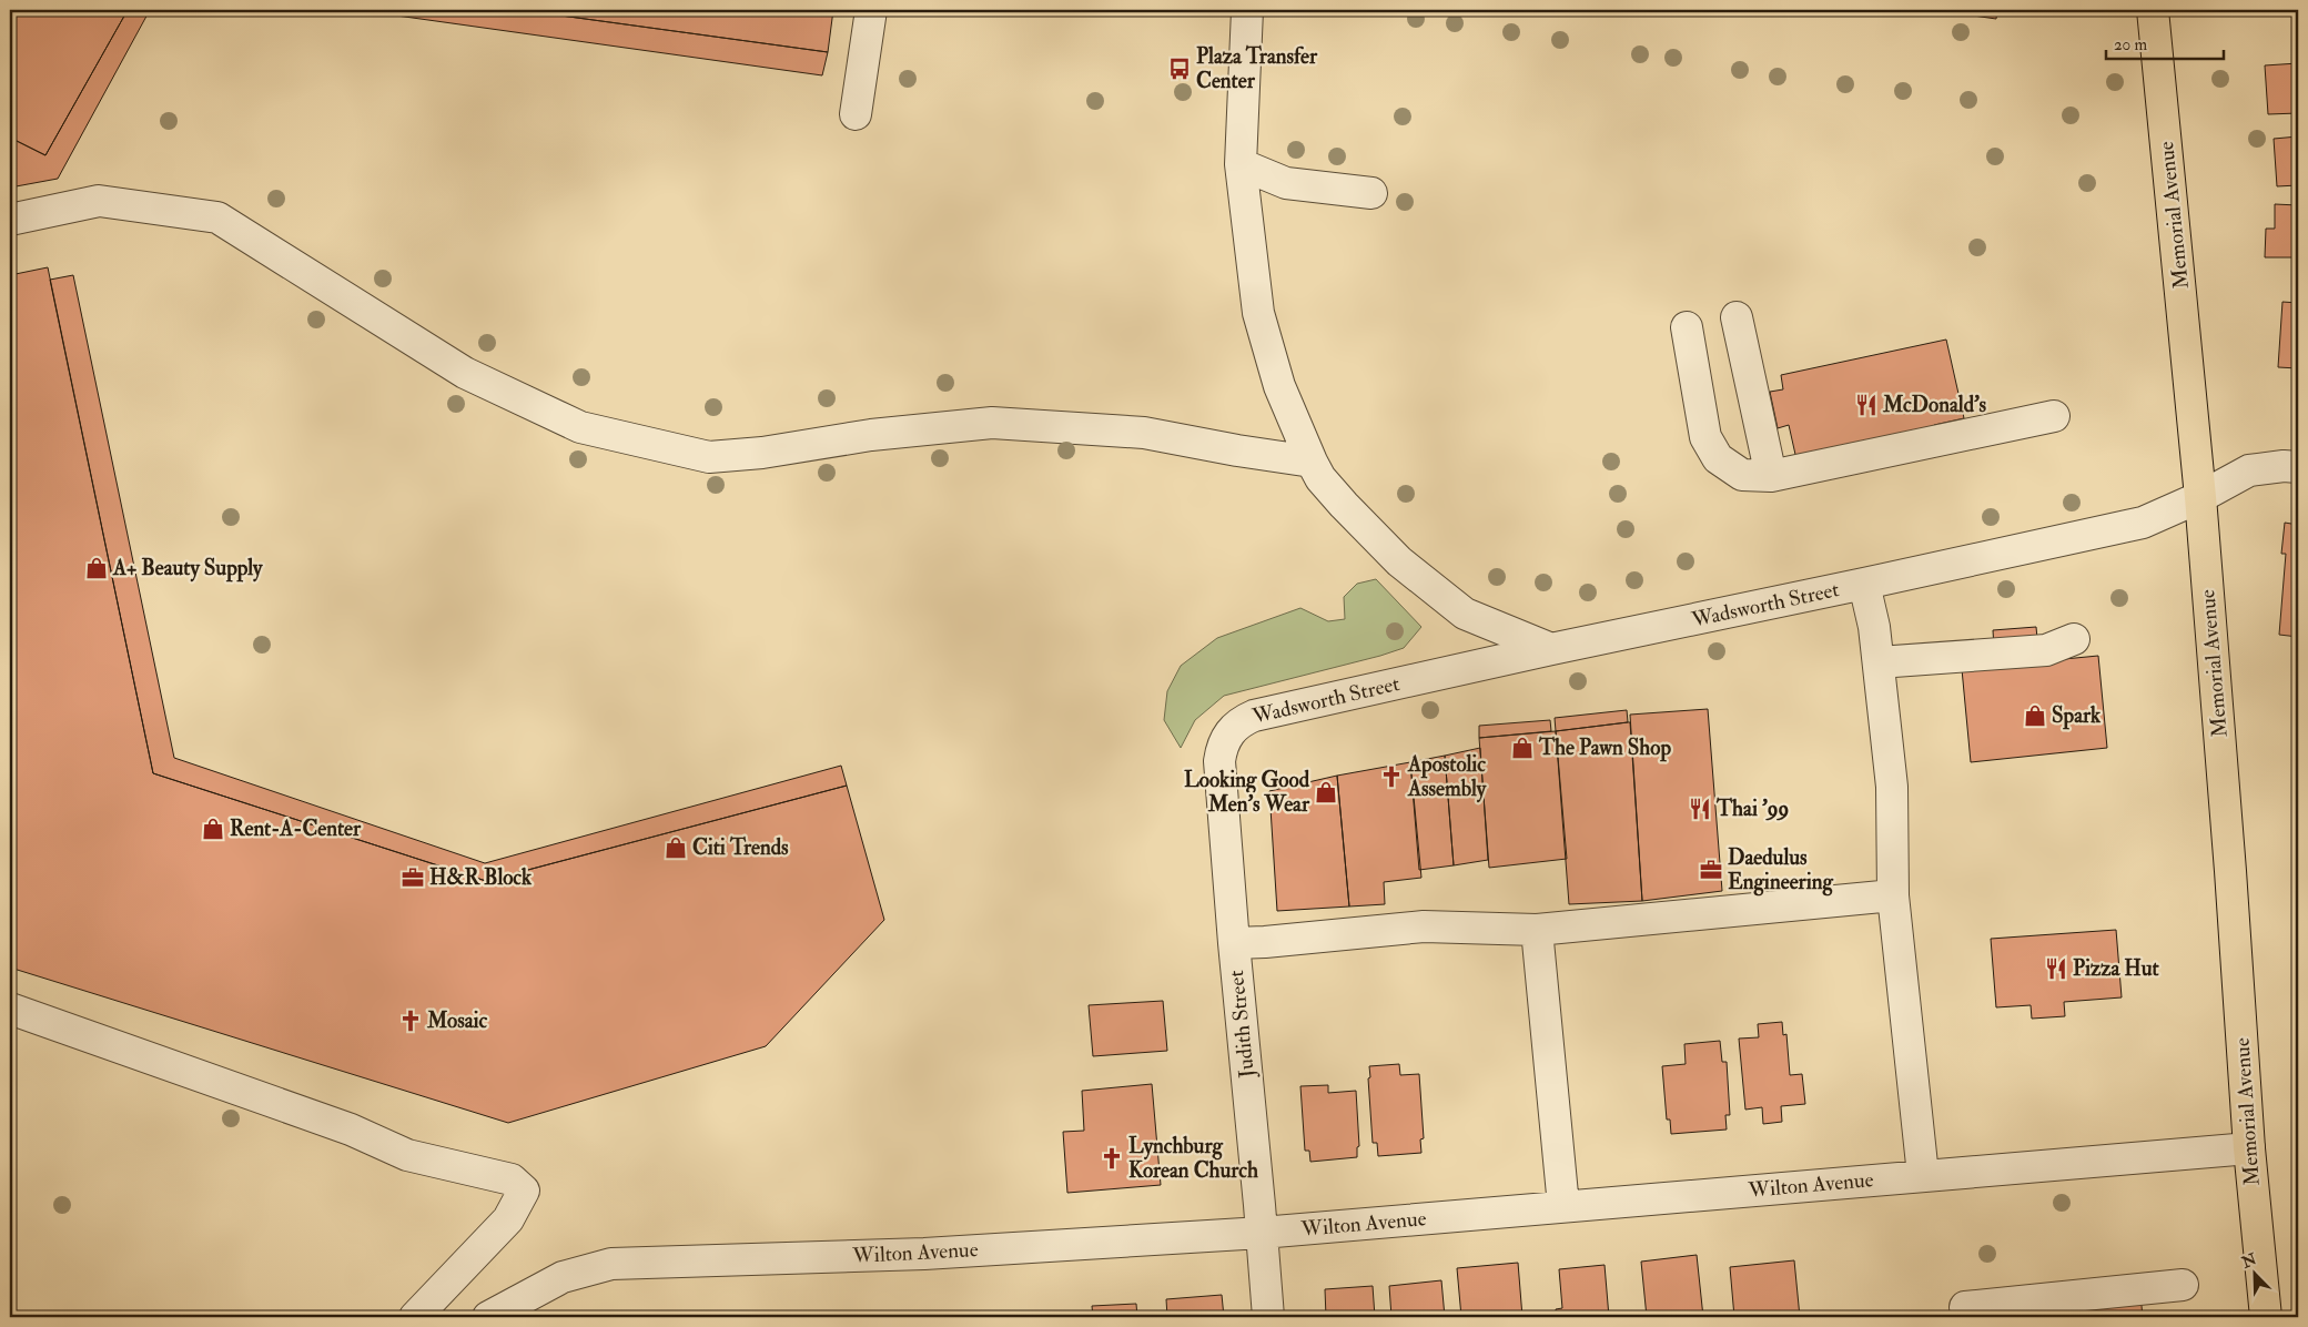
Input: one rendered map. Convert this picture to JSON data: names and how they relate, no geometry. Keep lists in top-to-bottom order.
{
  "streets": {
    "main road": ["Memorial Avenue"],
    "street": ["Wadsworth Street", "Judith Street", "Wilton Avenue"]
  },
  "crossings": [
    ["Memorial Avenue", "Wadsworth Street"],
    ["Memorial Avenue", "Wilton Avenue"],
    ["Wadsworth Street", "Judith Street"],
    ["Judith Street", "Wilton Avenue"]
  ],
  "places": {
    "bus stop": ["Plaza Transfer Center"],
    "restaurant": ["McDonald's", "Thai '99", "Pizza Hut"],
    "shop": [
      "A+ Beauty Supply",
      "Spark",
      "The Pawn Shop",
      "Looking Good Men's Wear",
      "Rent-A-Center",
      "Citi Trends"
    ],
    "church": ["Apostolic Assembly", "Mosaic", "Lynchburg Korean Church"],
    "office": ["Daedulus Engineering", "H&R Block"]
  },
  "scale_bar": "20 m",
  "north": "top left"
}
